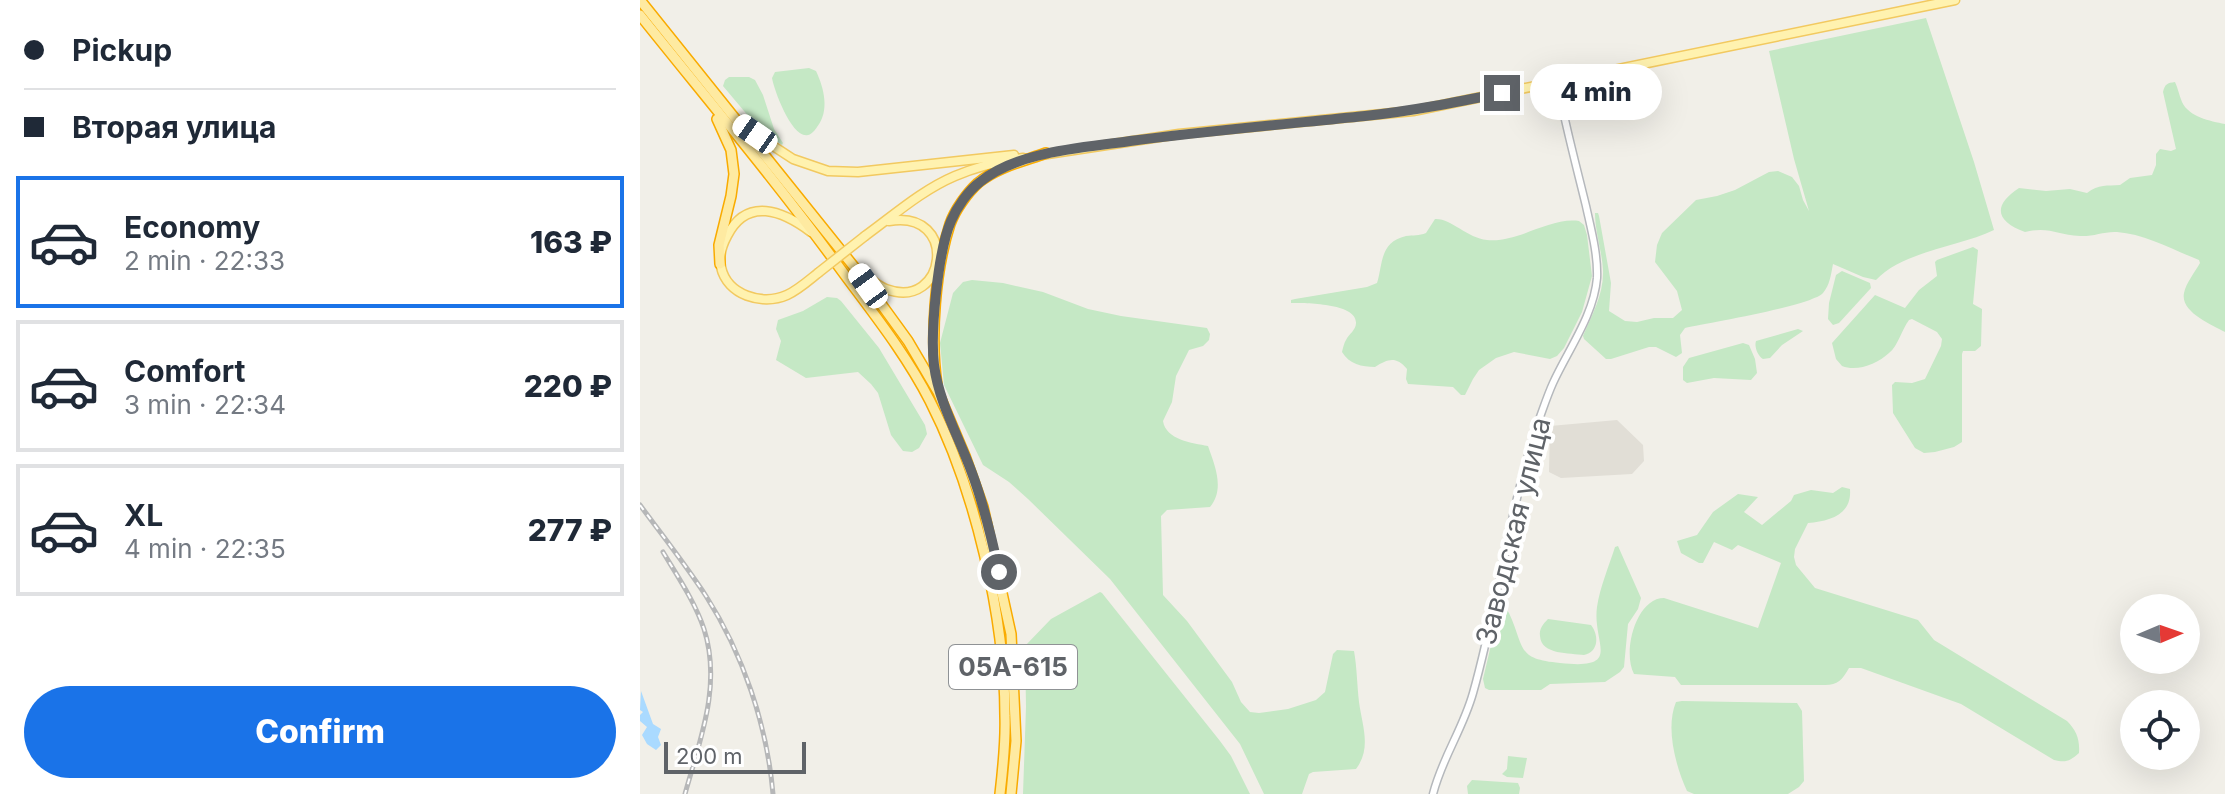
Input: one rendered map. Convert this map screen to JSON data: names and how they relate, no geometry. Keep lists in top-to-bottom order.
{
  "streets": {
    "highway": ["05А-615"],
    "street": ["Заводская улица"]
  },
  "scale_bar": "200 m",
  "north": "right",
  "page": {
    "banner": ["Pickup", "Вторая улица"],
    "bubble": "4 min",
    "list": [
      {
        "name": "Economy",
        "note": "2 min · 22:33",
        "value": "163 ₽"
      },
      {
        "name": "Comfort",
        "note": "3 min · 22:34",
        "value": "220 ₽"
      },
      {
        "name": "XL",
        "note": "4 min · 22:35",
        "value": "277 ₽"
      }
    ],
    "buttons": "Confirm",
    "scale": "200 m"
  }
}
